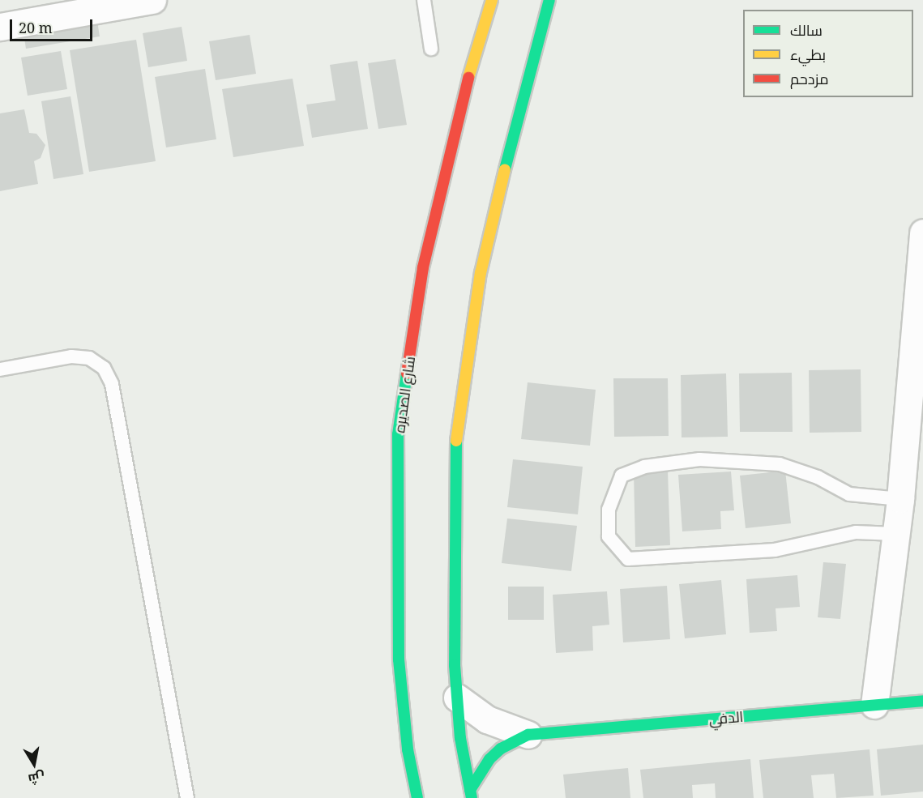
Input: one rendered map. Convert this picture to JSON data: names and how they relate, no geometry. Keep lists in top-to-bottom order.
{
  "streets": {
    "main road": ["شارع الصديره", "الدفي"]
  },
  "legend": ["سالك", "بطيء", "مزدحم"],
  "scale_bar": "20 m",
  "north": "bottom"
}
